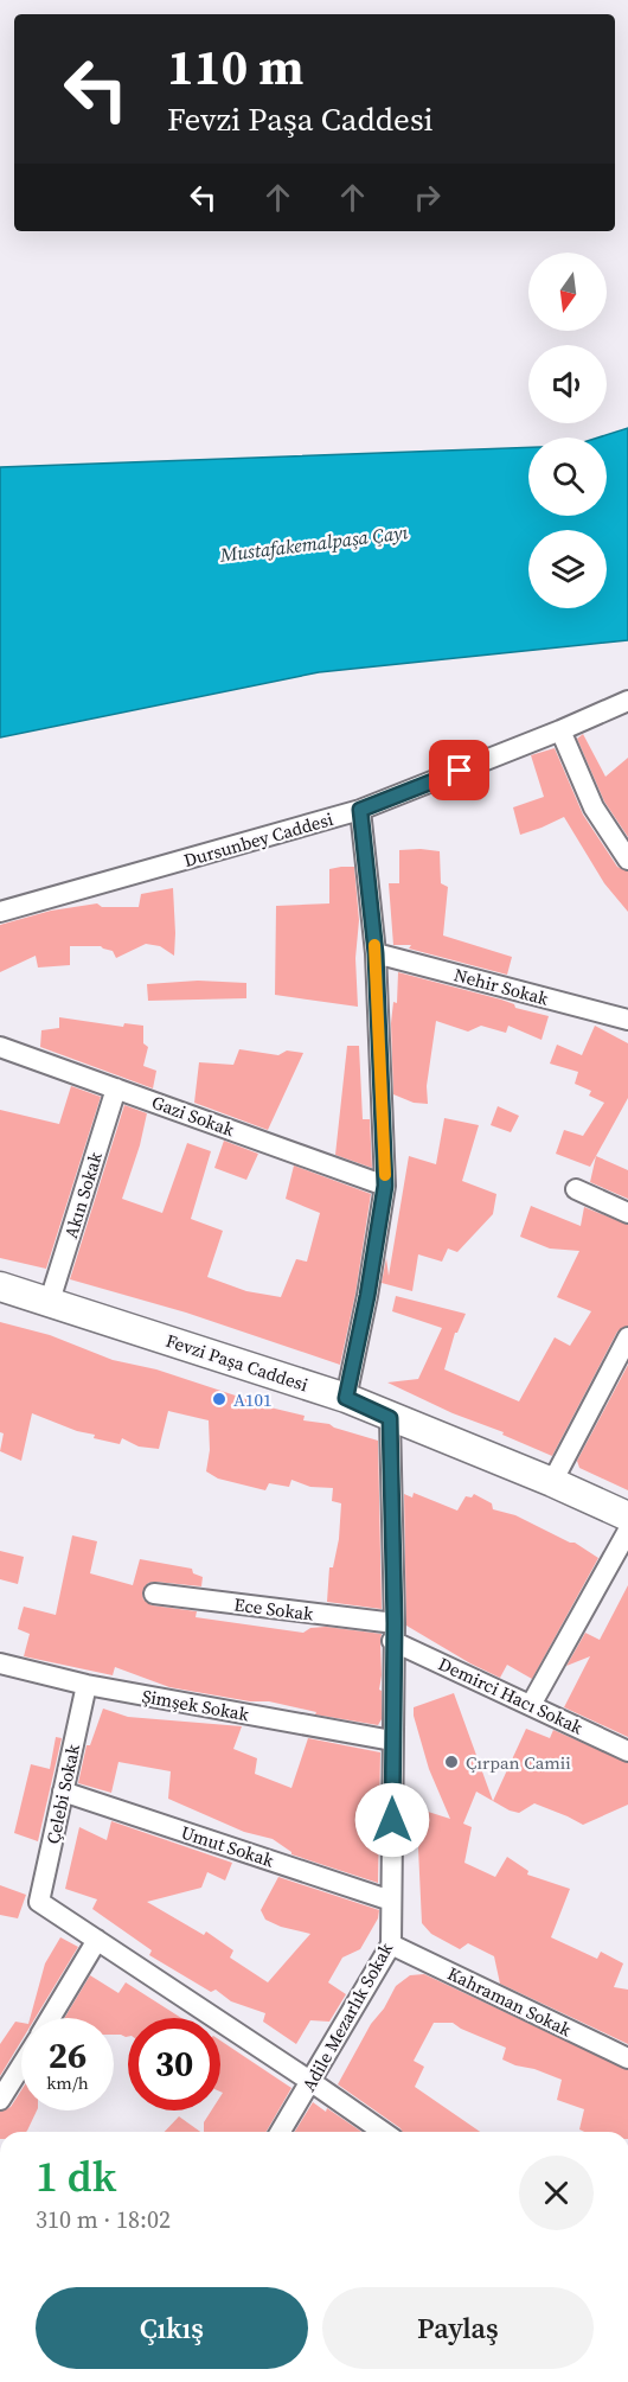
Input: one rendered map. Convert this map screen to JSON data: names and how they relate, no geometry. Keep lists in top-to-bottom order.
{
  "streets": {
    "main road": ["Fevzi Paşa Caddesi"],
    "street": [
      "Dursunbey Caddesi",
      "Nehir Sokak",
      "Gazi Sokak",
      "Akın Sokak",
      "Ece Sokak",
      "Demirci Hacı Sokak",
      "Şimşek Sokak",
      "Çelebi Sokak",
      "Umut Sokak",
      "Kahraman Sokak",
      "Adile Mezarlık Sokak"
    ]
  },
  "crossings": [
    ["Gazi Sokak", "Akın Sokak"],
    ["Akın Sokak", "Fevzi Paşa Caddesi"],
    ["Fevzi Paşa Caddesi", "Adile Mezarlık Sokak"],
    ["Ece Sokak", "Demirci Hacı Sokak"],
    ["Ece Sokak", "Adile Mezarlık Sokak"],
    ["Demirci Hacı Sokak", "Adile Mezarlık Sokak"],
    ["Şimşek Sokak", "Çelebi Sokak"],
    ["Şimşek Sokak", "Adile Mezarlık Sokak"],
    ["Çelebi Sokak", "Umut Sokak"],
    ["Umut Sokak", "Adile Mezarlık Sokak"],
    ["Kahraman Sokak", "Adile Mezarlık Sokak"]
  ],
  "water": ["Mustafakemalpaşa Çayı"],
  "places": ["A101", "Çırpan Camii"],
  "north": "bottom",
  "page": {
    "turn": ["110 m", "Fevzi Paşa Caddesi"],
    "speed": "26 km/h",
    "limit": "30",
    "heading": ["1 dk", "310 m · 18:02"],
    "buttons": ["Çıkış", "Paylaş"]
  }
}
